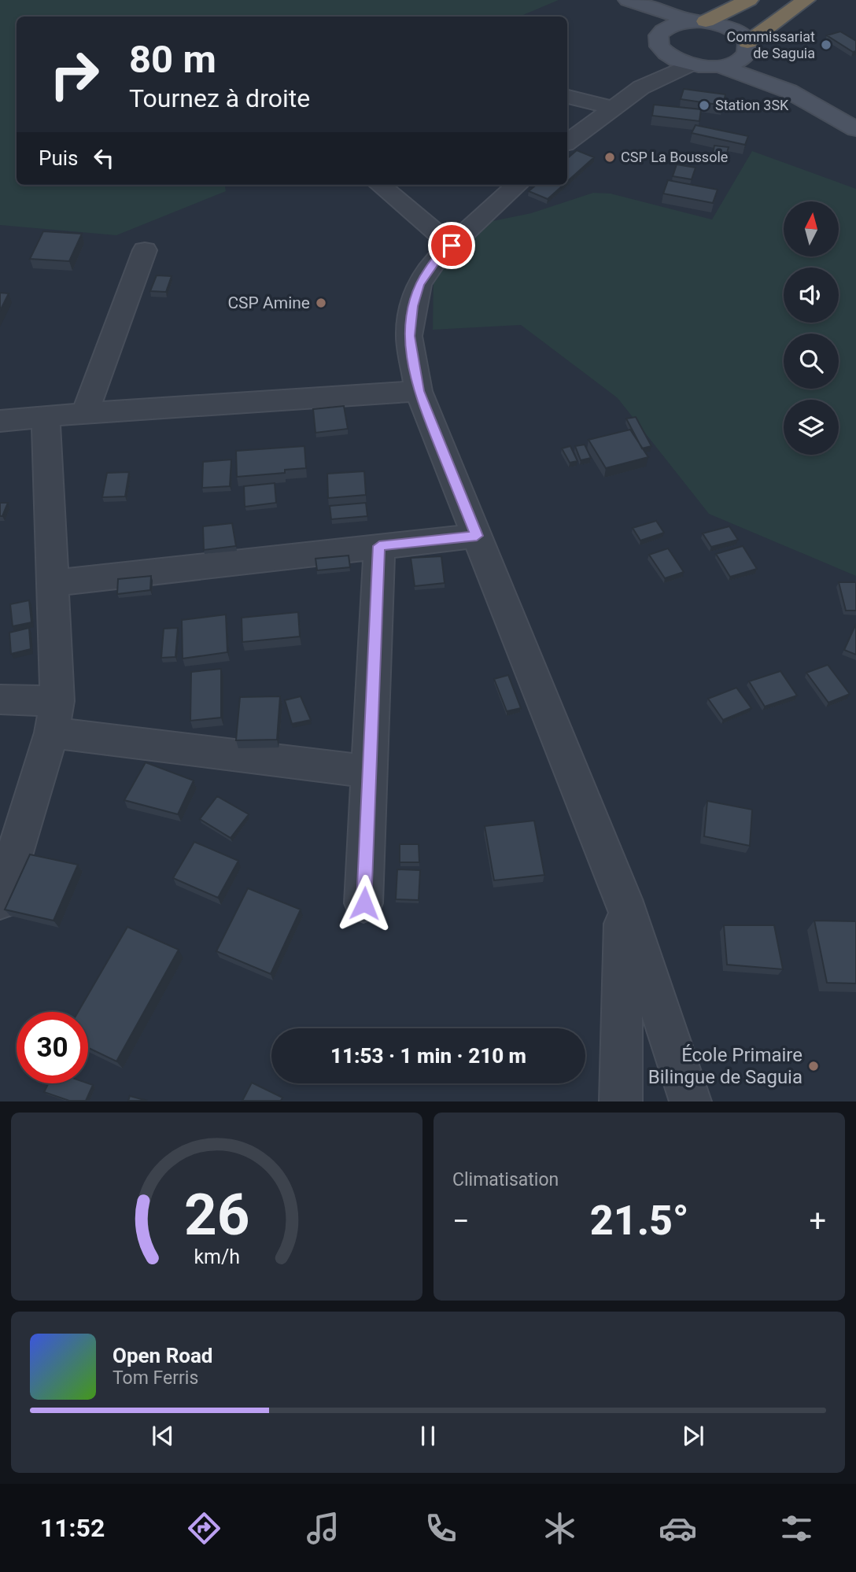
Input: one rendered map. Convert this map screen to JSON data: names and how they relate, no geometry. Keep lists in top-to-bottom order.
{
  "places": [
    "Commissariat de Saguia",
    "Station 3SK",
    "CSP La Boussole",
    "CSP Amine",
    "École Primaire Bilingue de Saguia"
  ],
  "north": "top",
  "page": {
    "turn": ["80 m", "Tournez à droite"],
    "then": "Puis",
    "limit": "30",
    "trip": "11:53 · 1 min · 210 m",
    "tile": "Climatisation",
    "heat": ["−", "21.5°", "+"],
    "song": ["Open Road", "Tom Ferris"],
    "tabs": "11:52",
    "gauge": ["26", "km/h"]
  }
}
